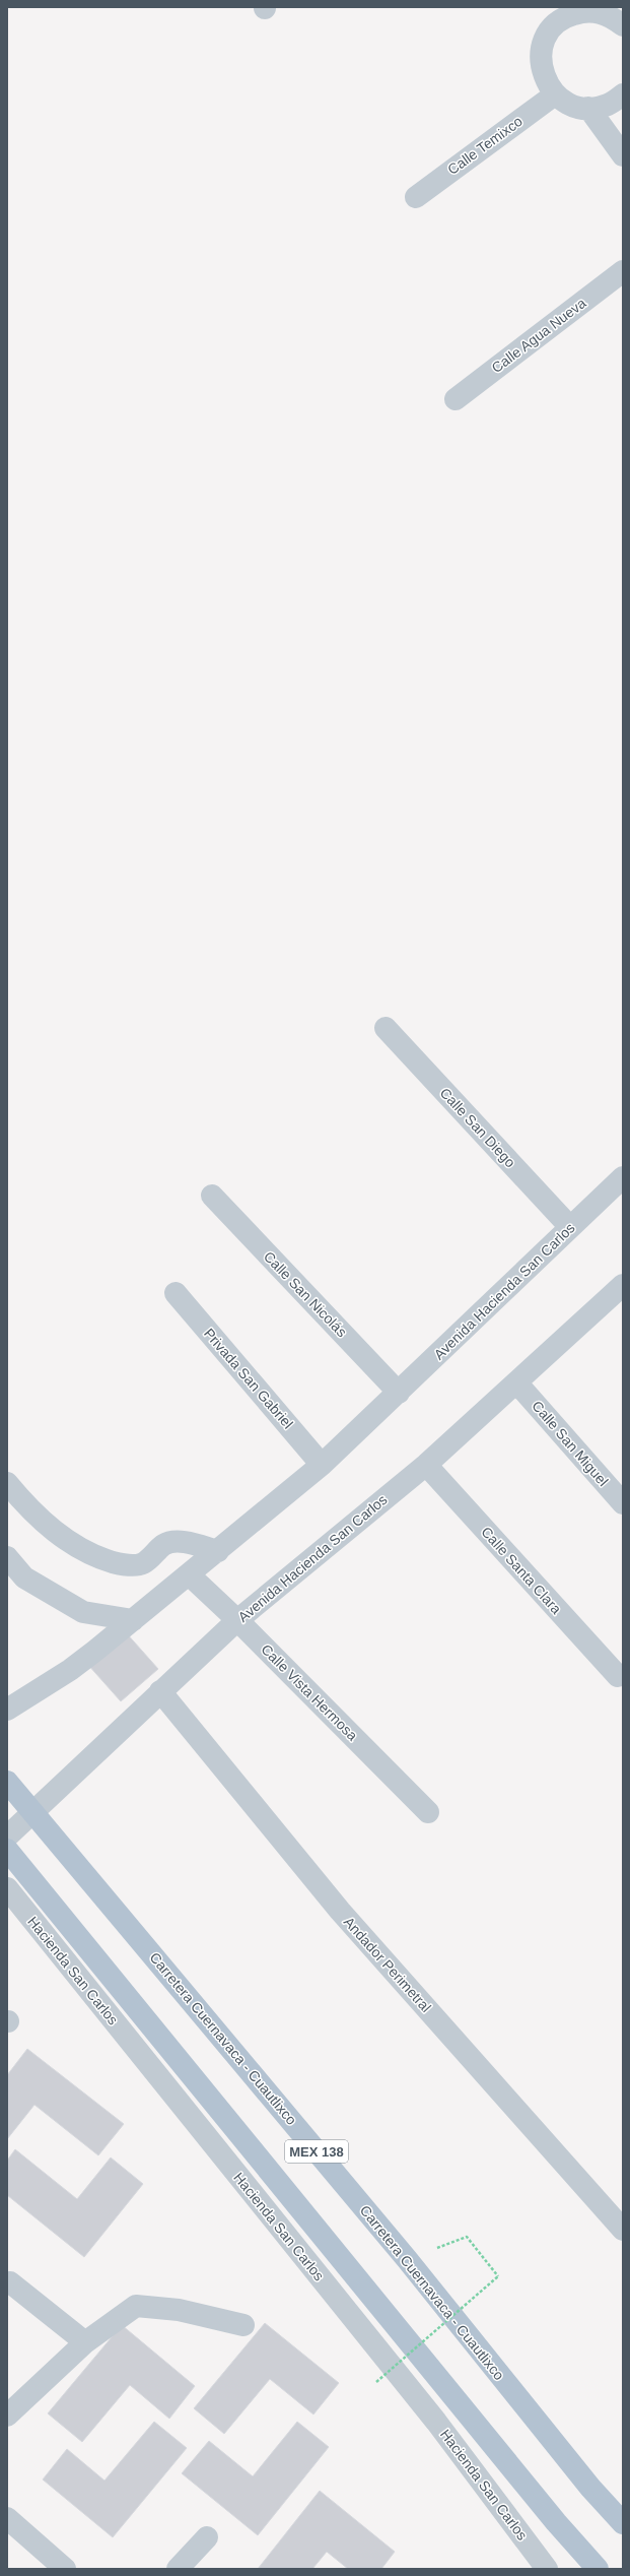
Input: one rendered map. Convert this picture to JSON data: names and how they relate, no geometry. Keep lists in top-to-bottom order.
{
  "streets": {
    "main road": ["Carretera Cuernavaca - Cuautlixco", "MEX 138"],
    "street": [
      "Calle Temixco",
      "Calle Agua Nueva",
      "Calle San Diego",
      "Avenida Hacienda San Carlos",
      "Calle San Nicolás",
      "Privada San Gabriel",
      "Calle San Miguel",
      "Calle Santa Clara",
      "Calle Vista Hermosa",
      "Andador Perimetral",
      "Hacienda San Carlos"
    ]
  },
  "crossings": [
    ["Calle San Diego", "Avenida Hacienda San Carlos"],
    ["Avenida Hacienda San Carlos", "Calle San Nicolás"],
    ["Avenida Hacienda San Carlos", "Privada San Gabriel"],
    ["Avenida Hacienda San Carlos", "Calle San Miguel"],
    ["Avenida Hacienda San Carlos", "Calle Santa Clara"],
    ["Avenida Hacienda San Carlos", "Calle Vista Hermosa"],
    ["Avenida Hacienda San Carlos", "Andador Perimetral"],
    ["Avenida Hacienda San Carlos", "Carretera Cuernavaca - Cuautlixco"]
  ]
}
